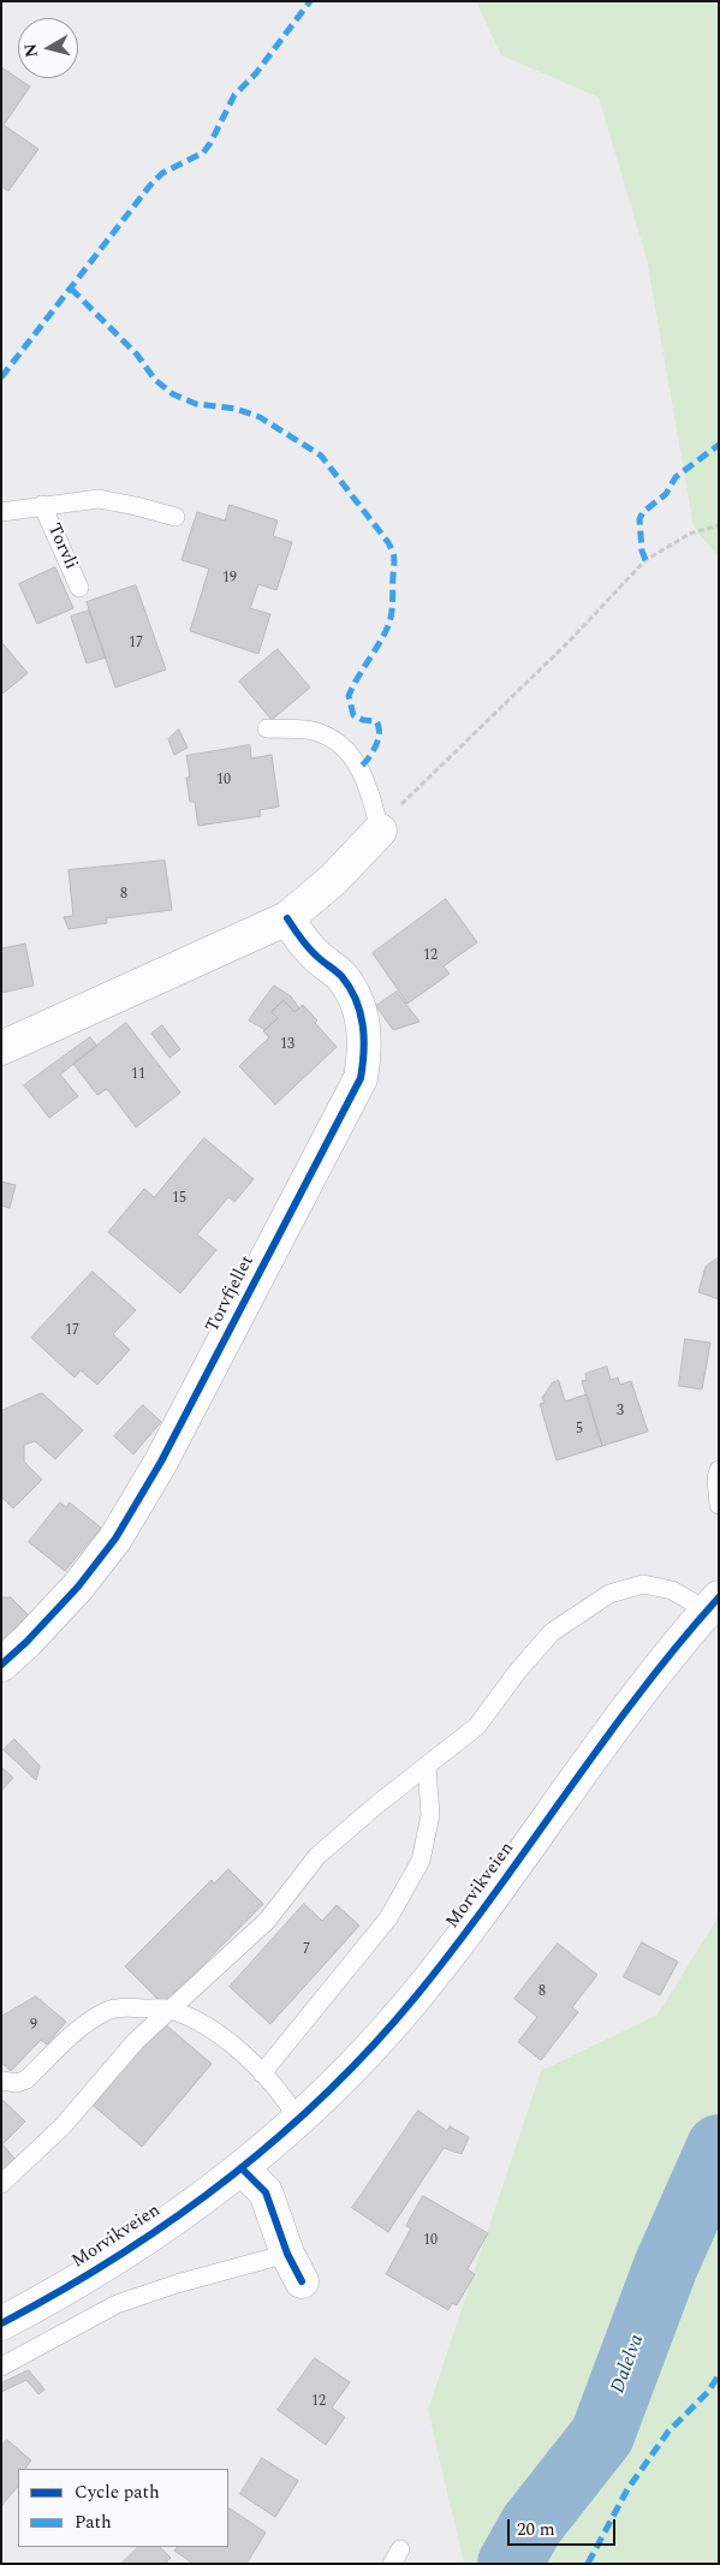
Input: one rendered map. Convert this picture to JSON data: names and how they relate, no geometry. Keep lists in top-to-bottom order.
{
  "streets": {
    "street": ["Torvfjellet", "Morvikveien"],
    "lane": ["Torvli"]
  },
  "water": ["Dalelva"],
  "house_numbers": [
    "19",
    "17",
    "10",
    "8",
    "12",
    "13",
    "11",
    "15",
    "17",
    "3",
    "5",
    "7",
    "8",
    "9",
    "10",
    "12"
  ],
  "legend": ["Cycle path", "Path"],
  "scale_bar": "20 m",
  "north": "left"
}
